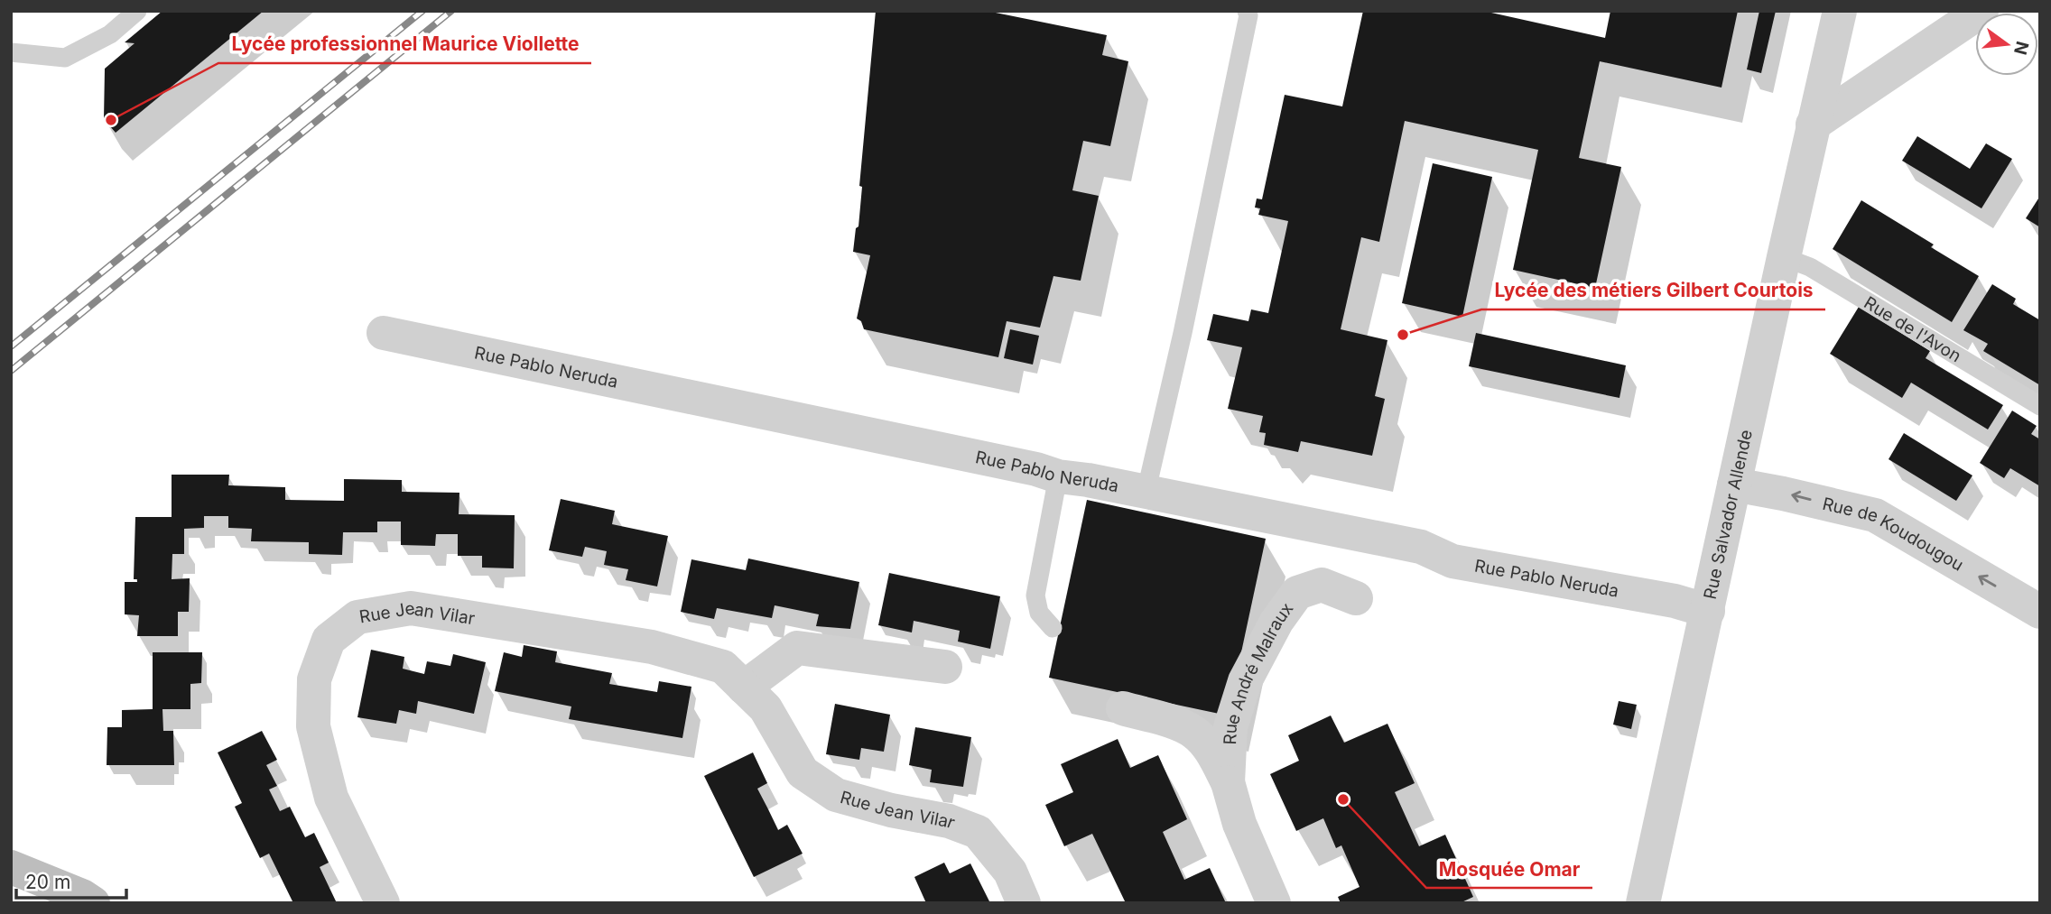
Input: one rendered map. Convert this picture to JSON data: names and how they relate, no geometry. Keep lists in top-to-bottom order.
{
  "streets": {
    "street": [
      "Rue Pablo Neruda",
      "Rue Salvador Allende",
      "Rue de Koudougou",
      "Rue Jean Vilar",
      "Rue André Malraux"
    ],
    "lane": ["Rue de l'Avon"]
  },
  "crossings": [
    ["Rue de l'Avon", "Rue Salvador Allende"],
    ["Rue Pablo Neruda", "Rue Salvador Allende"],
    ["Rue Salvador Allende", "Rue de Koudougou"]
  ],
  "one_way": ["Rue de Koudougou"],
  "places": ["Lycée professionnel Maurice Viollette", "Lycée des métiers Gilbert Courtois", "Mosquée Omar"],
  "scale_bar": "20 m",
  "north": "right"
}
